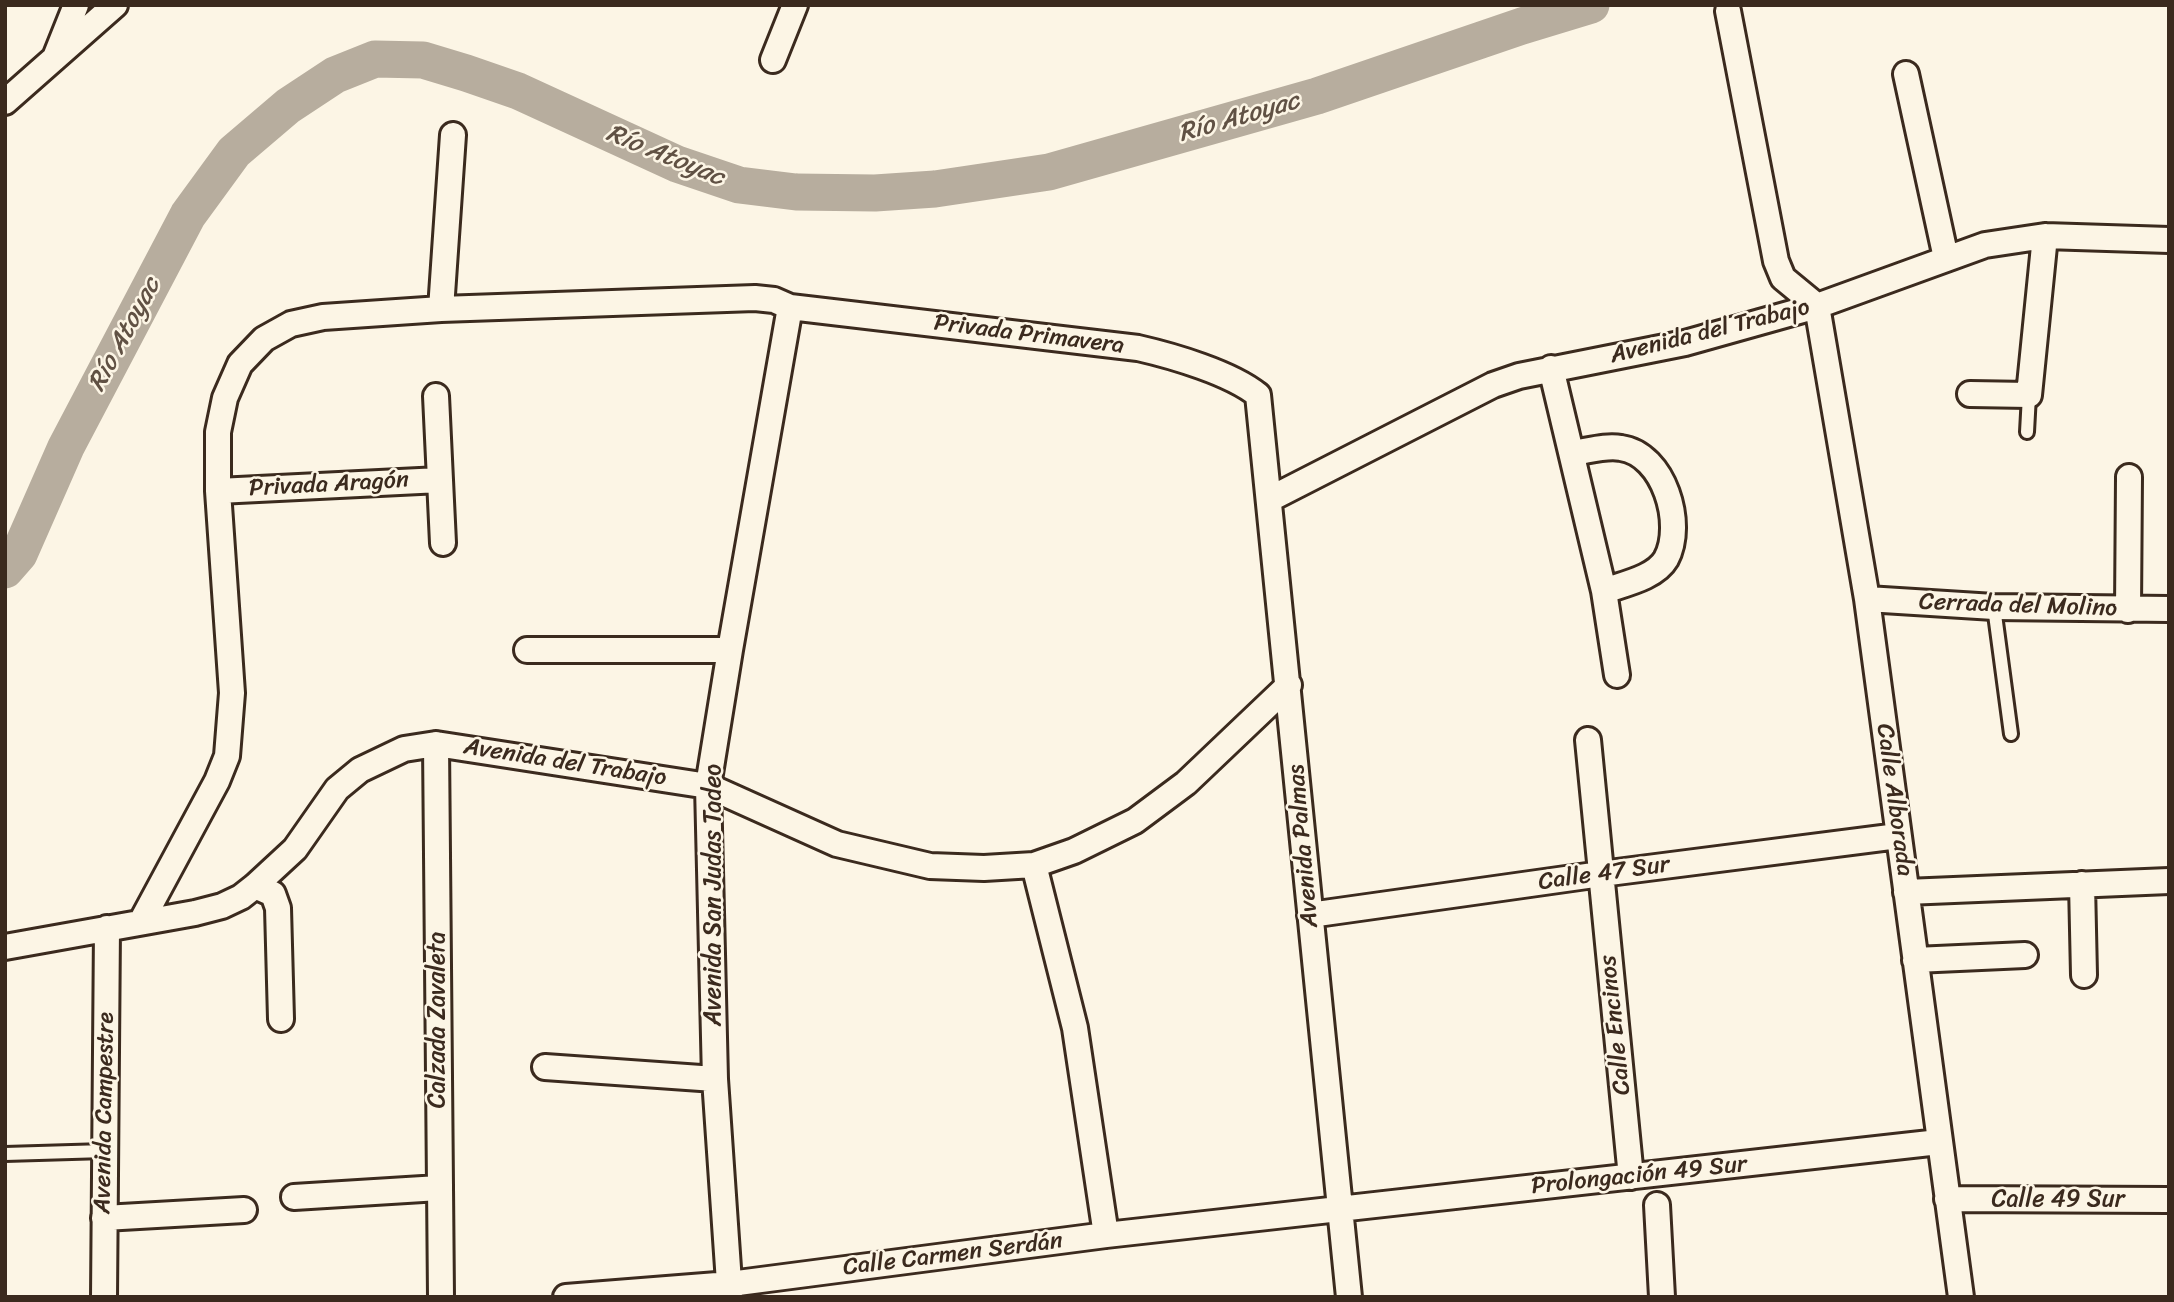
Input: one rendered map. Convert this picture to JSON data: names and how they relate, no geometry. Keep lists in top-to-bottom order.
{
  "streets": {
    "street": [
      "Avenida del Trabajo",
      "Privada Primavera",
      "Privada Aragón",
      "Cerrada del Molino",
      "Calle Alborada",
      "Avenida Palmas",
      "Calle 47 Sur",
      "Avenida San Judas Tadeo",
      "Calzada Zavaleta",
      "Calle Encinos",
      "Avenida Campestre",
      "Prolongación 49 Sur",
      "Calle 49 Sur",
      "Calle Carmen Serdán"
    ]
  },
  "crossings": [
    ["Avenida del Trabajo", "Privada Primavera"],
    ["Avenida del Trabajo", "Calle Alborada"],
    ["Avenida del Trabajo", "Avenida Palmas"],
    ["Avenida del Trabajo", "Avenida San Judas Tadeo"],
    ["Avenida del Trabajo", "Calzada Zavaleta"],
    ["Avenida del Trabajo", "Avenida Campestre"],
    ["Privada Primavera", "Privada Aragón"],
    ["Privada Primavera", "Avenida Palmas"],
    ["Privada Primavera", "Avenida San Judas Tadeo"],
    ["Cerrada del Molino", "Calle Alborada"],
    ["Calle Alborada", "Calle 47 Sur"],
    ["Calle Alborada", "Prolongación 49 Sur"],
    ["Calle Alborada", "Calle 49 Sur"],
    ["Avenida Palmas", "Calle 47 Sur"],
    ["Avenida Palmas", "Prolongación 49 Sur"],
    ["Avenida Palmas", "Calle Carmen Serdán"],
    ["Calle 47 Sur", "Calle Encinos"],
    ["Avenida San Judas Tadeo", "Calle Carmen Serdán"],
    ["Calle Encinos", "Prolongación 49 Sur"],
    ["Prolongación 49 Sur", "Calle Carmen Serdán"]
  ],
  "water": ["Río Atoyac"]
}
